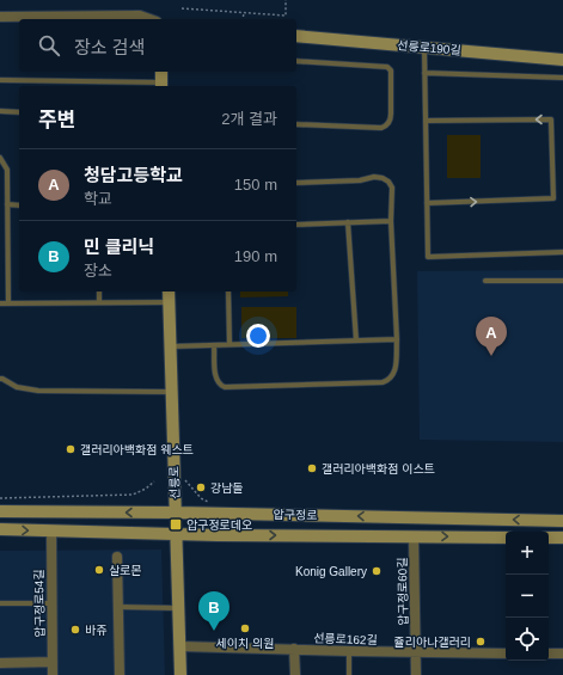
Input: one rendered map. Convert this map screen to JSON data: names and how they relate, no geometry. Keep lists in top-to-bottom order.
{
  "streets": {
    "main road": ["선릉로190길", "선릉로", "압구정로"],
    "street": ["압구정로60길", "압구정로54길", "선릉로162길"]
  },
  "crossings": [
    ["선릉로", "압구정로"],
    ["선릉로", "선릉로162길"],
    ["압구정로", "압구정로60길"],
    ["압구정로", "압구정로54길"],
    ["압구정로60길", "선릉로162길"]
  ],
  "places": {
    "other": [
      "갤러리아백화점 웨스트",
      "갤러리아백화점 이스트",
      "강남돌",
      "살로몬",
      "Konig Gallery",
      "세이치 의원",
      "바쥬",
      "쥴리아나갤러리"
    ],
    "transit": ["압구정로데오"]
  },
  "page": {
    "search": "장소 검색",
    "heading": ["주변", "2개 결과"],
    "list": [
      {
        "mark": "A",
        "name": "청담고등학교",
        "note": "학교",
        "value": "150 m"
      },
      {
        "mark": "B",
        "name": "민 클리닉",
        "note": "장소",
        "value": "190 m"
      }
    ],
    "pins": ["A", "B"],
    "map_buttons": ["+", "−"]
  }
}
